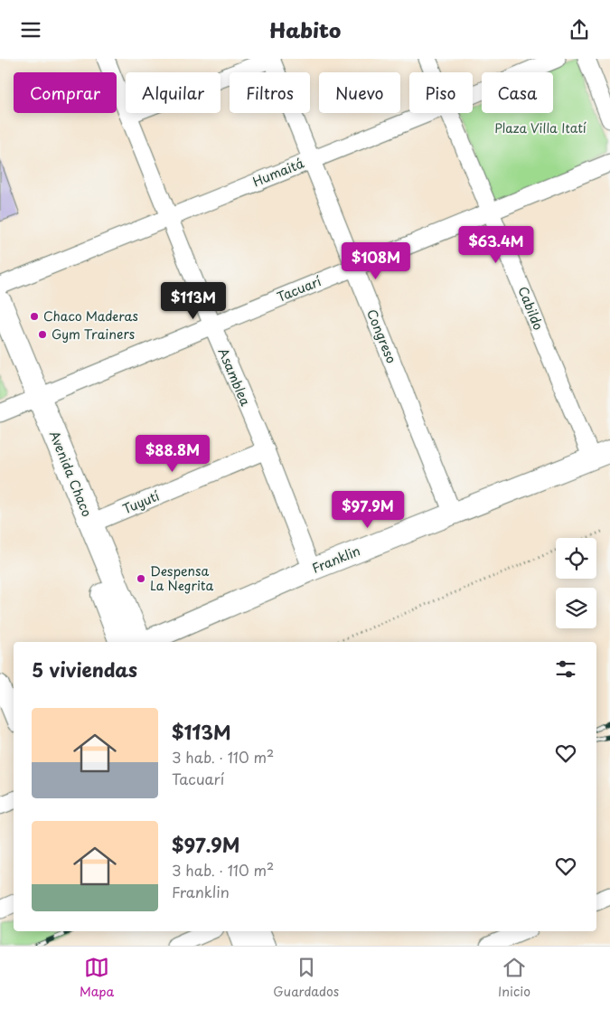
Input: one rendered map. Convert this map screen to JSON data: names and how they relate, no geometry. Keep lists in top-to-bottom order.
{
  "streets": {
    "main road": ["Avenida Chaco"],
    "street": [
      "Humaitá",
      "Tacuarí",
      "Cabildo",
      "Congreso",
      "Asamblea",
      "Tuyutí",
      "Franklin"
    ]
  },
  "crossings": [
    ["Humaitá", "Congreso"],
    ["Humaitá", "Asamblea"],
    ["Tacuarí", "Cabildo"],
    ["Tacuarí", "Congreso"],
    ["Tacuarí", "Asamblea"],
    ["Tacuarí", "Avenida Chaco"],
    ["Cabildo", "Franklin"],
    ["Congreso", "Franklin"],
    ["Asamblea", "Tuyutí"],
    ["Asamblea", "Franklin"],
    ["Avenida Chaco", "Tuyutí"]
  ],
  "parks": ["Plaza Villa Itatí"],
  "places": ["Chaco Maderas", "Gym Trainers", "Despensa La Negrita"],
  "page": {
    "header": "Habito",
    "chip": [
      "Comprar",
      "Alquilar",
      "Filtros",
      "Nuevo",
      "Piso",
      "Casa"
    ],
    "price": [
      "$63.4M",
      "$108M",
      "$113M",
      "$88.8M",
      "$97.9M"
    ],
    "heading": "5 viviendas",
    "list": [
      {
        "name": "$113M",
        "note": "3 hab. · 110 m² · Tacuarí"
      },
      {
        "name": "$97.9M",
        "note": "3 hab. · 110 m² · Franklin"
      }
    ],
    "tabs": ["Mapa", "Guardados", "Inicio"]
  }
}
